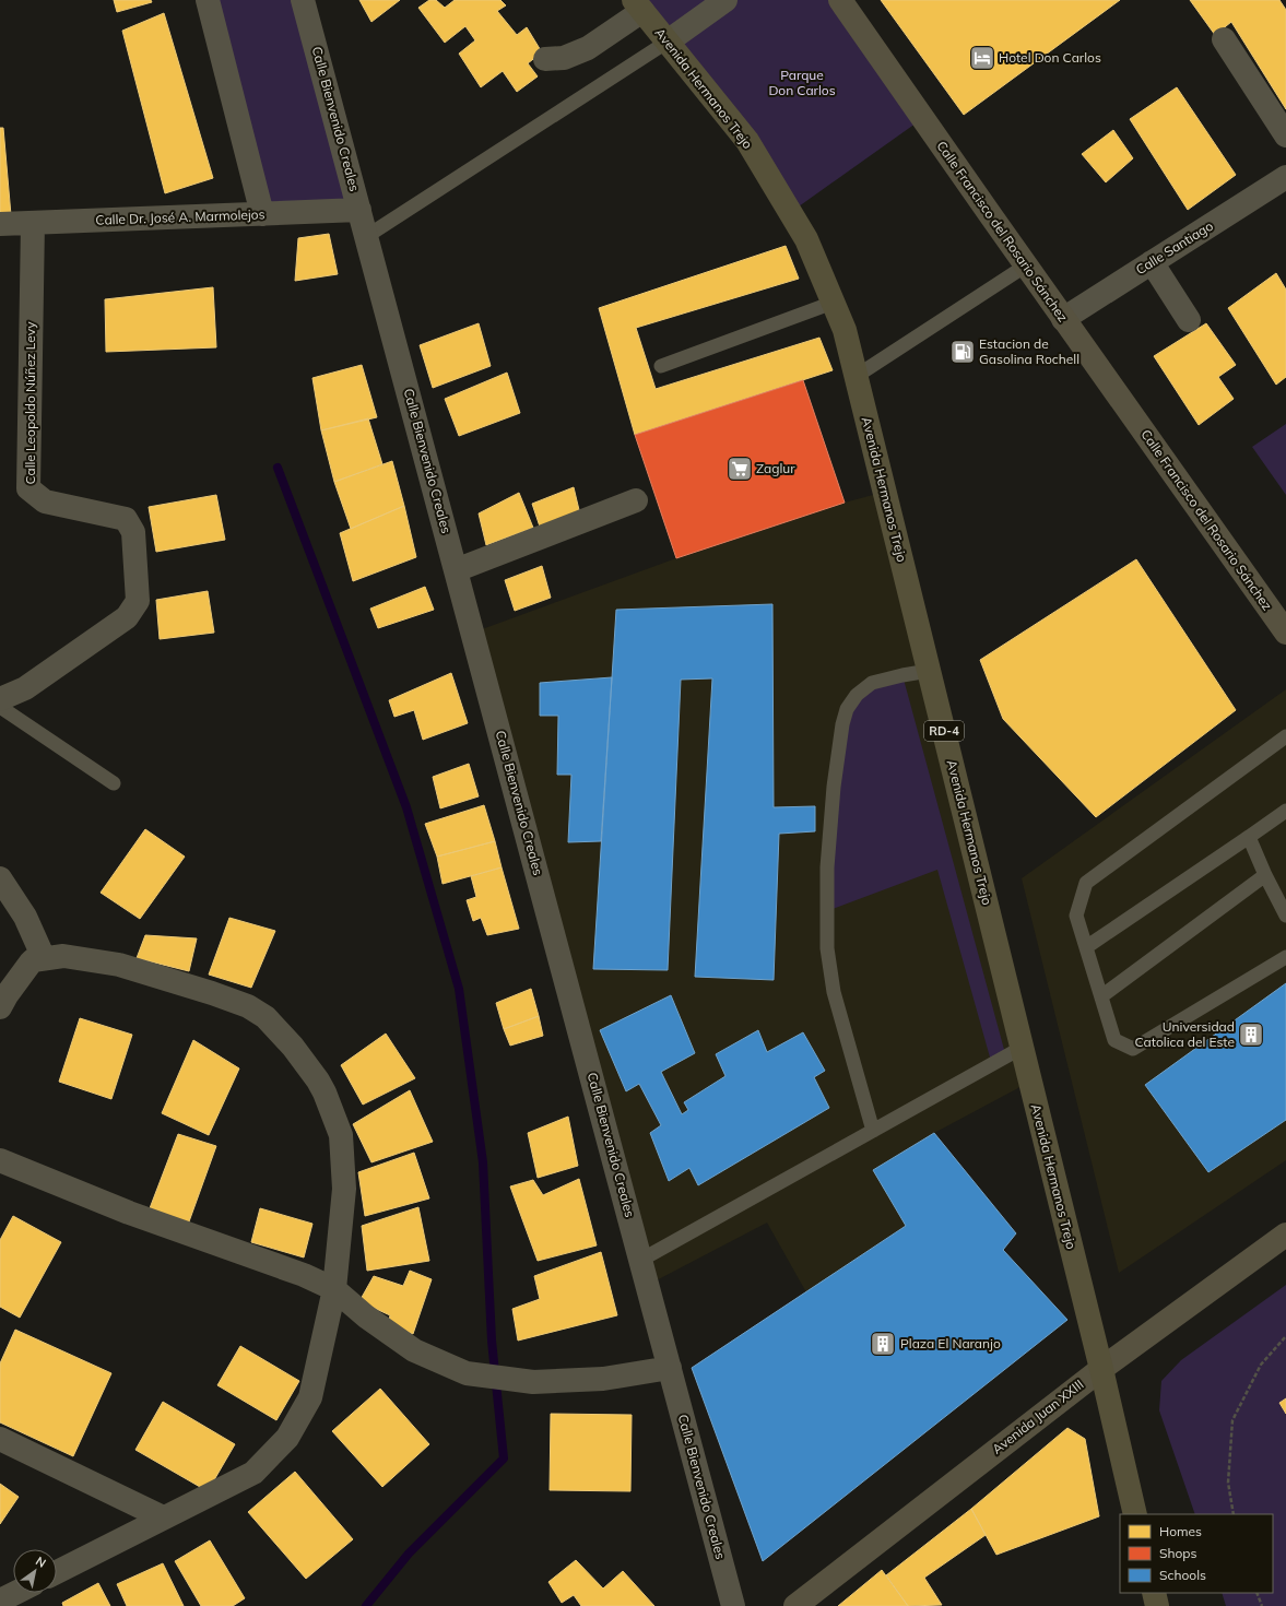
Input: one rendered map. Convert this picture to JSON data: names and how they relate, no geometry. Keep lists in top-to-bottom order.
{
  "streets": {
    "main road": [
      "Avenida Hermanos Trejo",
      "Calle Francisco del Rosario Sánchez",
      "RD-4",
      "Avenida Juan XXIII"
    ],
    "street": [
      "Calle Bienvenido Creales",
      "Calle Dr. José A. Marmolejos",
      "Calle Santiago",
      "Calle Leopoldo Núñez Levy"
    ]
  },
  "crossings": [
    ["Avenida Hermanos Trejo", "Avenida Juan XXIII"],
    ["Calle Bienvenido Creales", "Calle Dr. José A. Marmolejos"],
    ["Calle Dr. José A. Marmolejos", "Calle Leopoldo Núñez Levy"],
    ["Calle Francisco del Rosario Sánchez", "Calle Santiago"]
  ],
  "parks": ["Parque Don Carlos"],
  "places": {
    "hotel": ["Hotel Don Carlos"],
    "fuel station": ["Estacion de Gasolina Rochell"],
    "supermarket": ["Zaglur"],
    "building": ["Universidad Catolica del Este", "Plaza El Naranjo"]
  },
  "legend": ["Homes", "Shops", "Schools"],
  "north": "top right"
}
